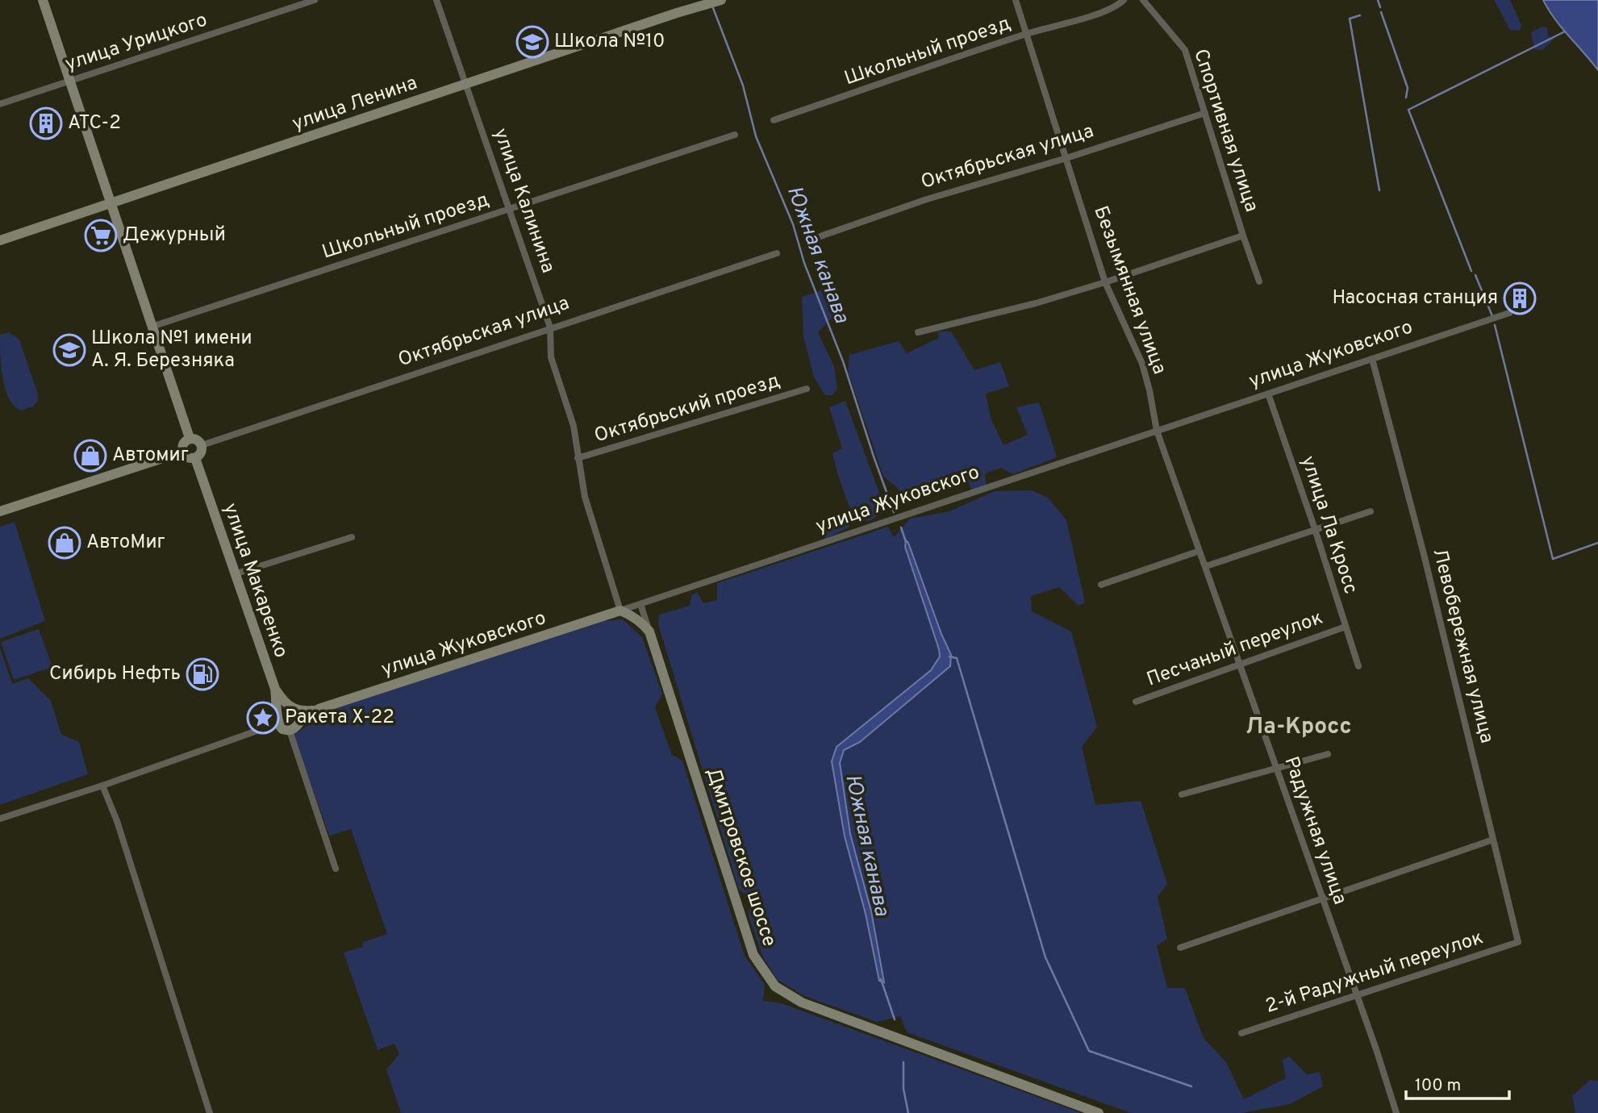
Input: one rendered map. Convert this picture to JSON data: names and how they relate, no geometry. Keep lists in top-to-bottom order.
{
  "streets": {
    "street": [
      "улица Урицкого",
      "Школьный проезд",
      "улица Ленина",
      "Спортивная улица",
      "Октябрьская улица",
      "улица Калинина",
      "Безымянная улица",
      "улица Жуковского",
      "Октябрьский проезд",
      "улица Ла Кросс",
      "улица Макаренко",
      "Левобережная улица",
      "Песчаный переулок",
      "Радужная улица",
      "Дмитровское шоссе",
      "2-й Радужный переулок"
    ]
  },
  "crossings": [
    ["Школьный проезд", "улица Калинина"],
    ["Школьный проезд", "Безымянная улица"],
    ["улица Ленина", "улица Калинина"],
    ["Спортивная улица", "Октябрьская улица"],
    ["Октябрьская улица", "улица Калинина"],
    ["Октябрьская улица", "Безымянная улица"],
    ["Октябрьская улица", "улица Макаренко"],
    ["улица Калинина", "улица Жуковского"],
    ["улица Калинина", "Октябрьский проезд"],
    ["Безымянная улица", "улица Жуковского"],
    ["Безымянная улица", "Радужная улица"],
    ["улица Жуковского", "улица Ла Кросс"],
    ["улица Жуковского", "улица Макаренко"],
    ["улица Жуковского", "Левобережная улица"],
    ["улица Жуковского", "Радужная улица"],
    ["улица Ла Кросс", "Песчаный переулок"],
    ["Левобережная улица", "2-й Радужный переулок"],
    ["Песчаный переулок", "Радужная улица"],
    ["Радужная улица", "2-й Радужный переулок"]
  ],
  "districts": ["Ла-Кросс"],
  "water": ["Южная канава"],
  "places": {
    "school or university": ["Школа №10", "Школа №1 имени А. Я. Березняка"],
    "building": ["АТС-2", "Насосная станция"],
    "supermarket": ["Дежурный"],
    "shop": ["Автомиг", "АвтоМиг"],
    "fuel station": ["Сибирь Нефть"],
    "place": ["Ракета Х-22"]
  },
  "scale_bar": "100 m"
}
